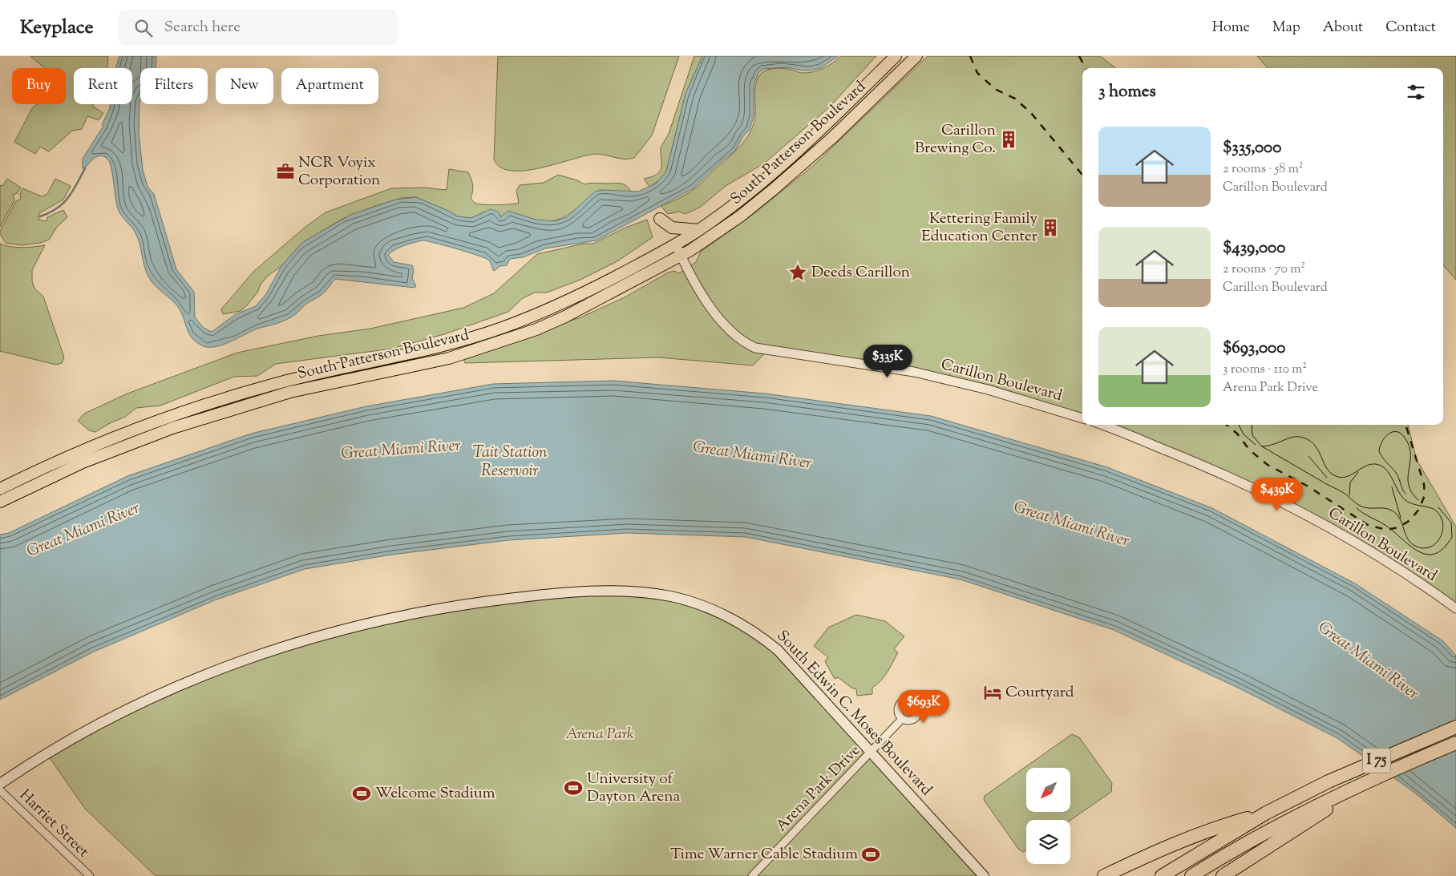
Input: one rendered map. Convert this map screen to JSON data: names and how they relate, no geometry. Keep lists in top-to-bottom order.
{
  "streets": {
    "highway": ["I 75"],
    "main road": ["South Patterson Boulevard", "South Edwin C. Moses Boulevard"],
    "street": ["Carillon Boulevard", "Arena Park Drive", "Harriet Street"]
  },
  "crossings": [
    ["South Patterson Boulevard", "Carillon Boulevard"],
    ["South Edwin C. Moses Boulevard", "Arena Park Drive"]
  ],
  "water": ["Great Miami River", "Tait Station Reservoir"],
  "parks": ["Arena Park"],
  "places": {
    "building": ["Carillon Brewing Co.", "Kettering Family Education Center"],
    "office": ["NCR Voyix Corporation"],
    "place": ["Deeds Carillon"],
    "hotel": ["Courtyard"],
    "sports": ["University of Dayton Arena", "Welcome Stadium", "Time Warner Cable Stadium"]
  },
  "north": "bottom left",
  "page": {
    "header": "Keyplace",
    "search": "Search here",
    "nav": [
      "Home",
      "Map",
      "About",
      "Contact"
    ],
    "chip": [
      "Buy",
      "Rent",
      "Filters",
      "New",
      "Apartment"
    ],
    "heading": "3 homes",
    "list": [
      {
        "name": "$335,000",
        "note": "2 rooms · 58 m² · Carillon Boulevard"
      },
      {
        "name": "$439,000",
        "note": "2 rooms · 70 m² · Carillon Boulevard"
      },
      {
        "name": "$693,000",
        "note": "3 rooms · 110 m² · Arena Park Drive"
      }
    ],
    "price": ["$335K", "$439K", "$693K"]
  }
}
